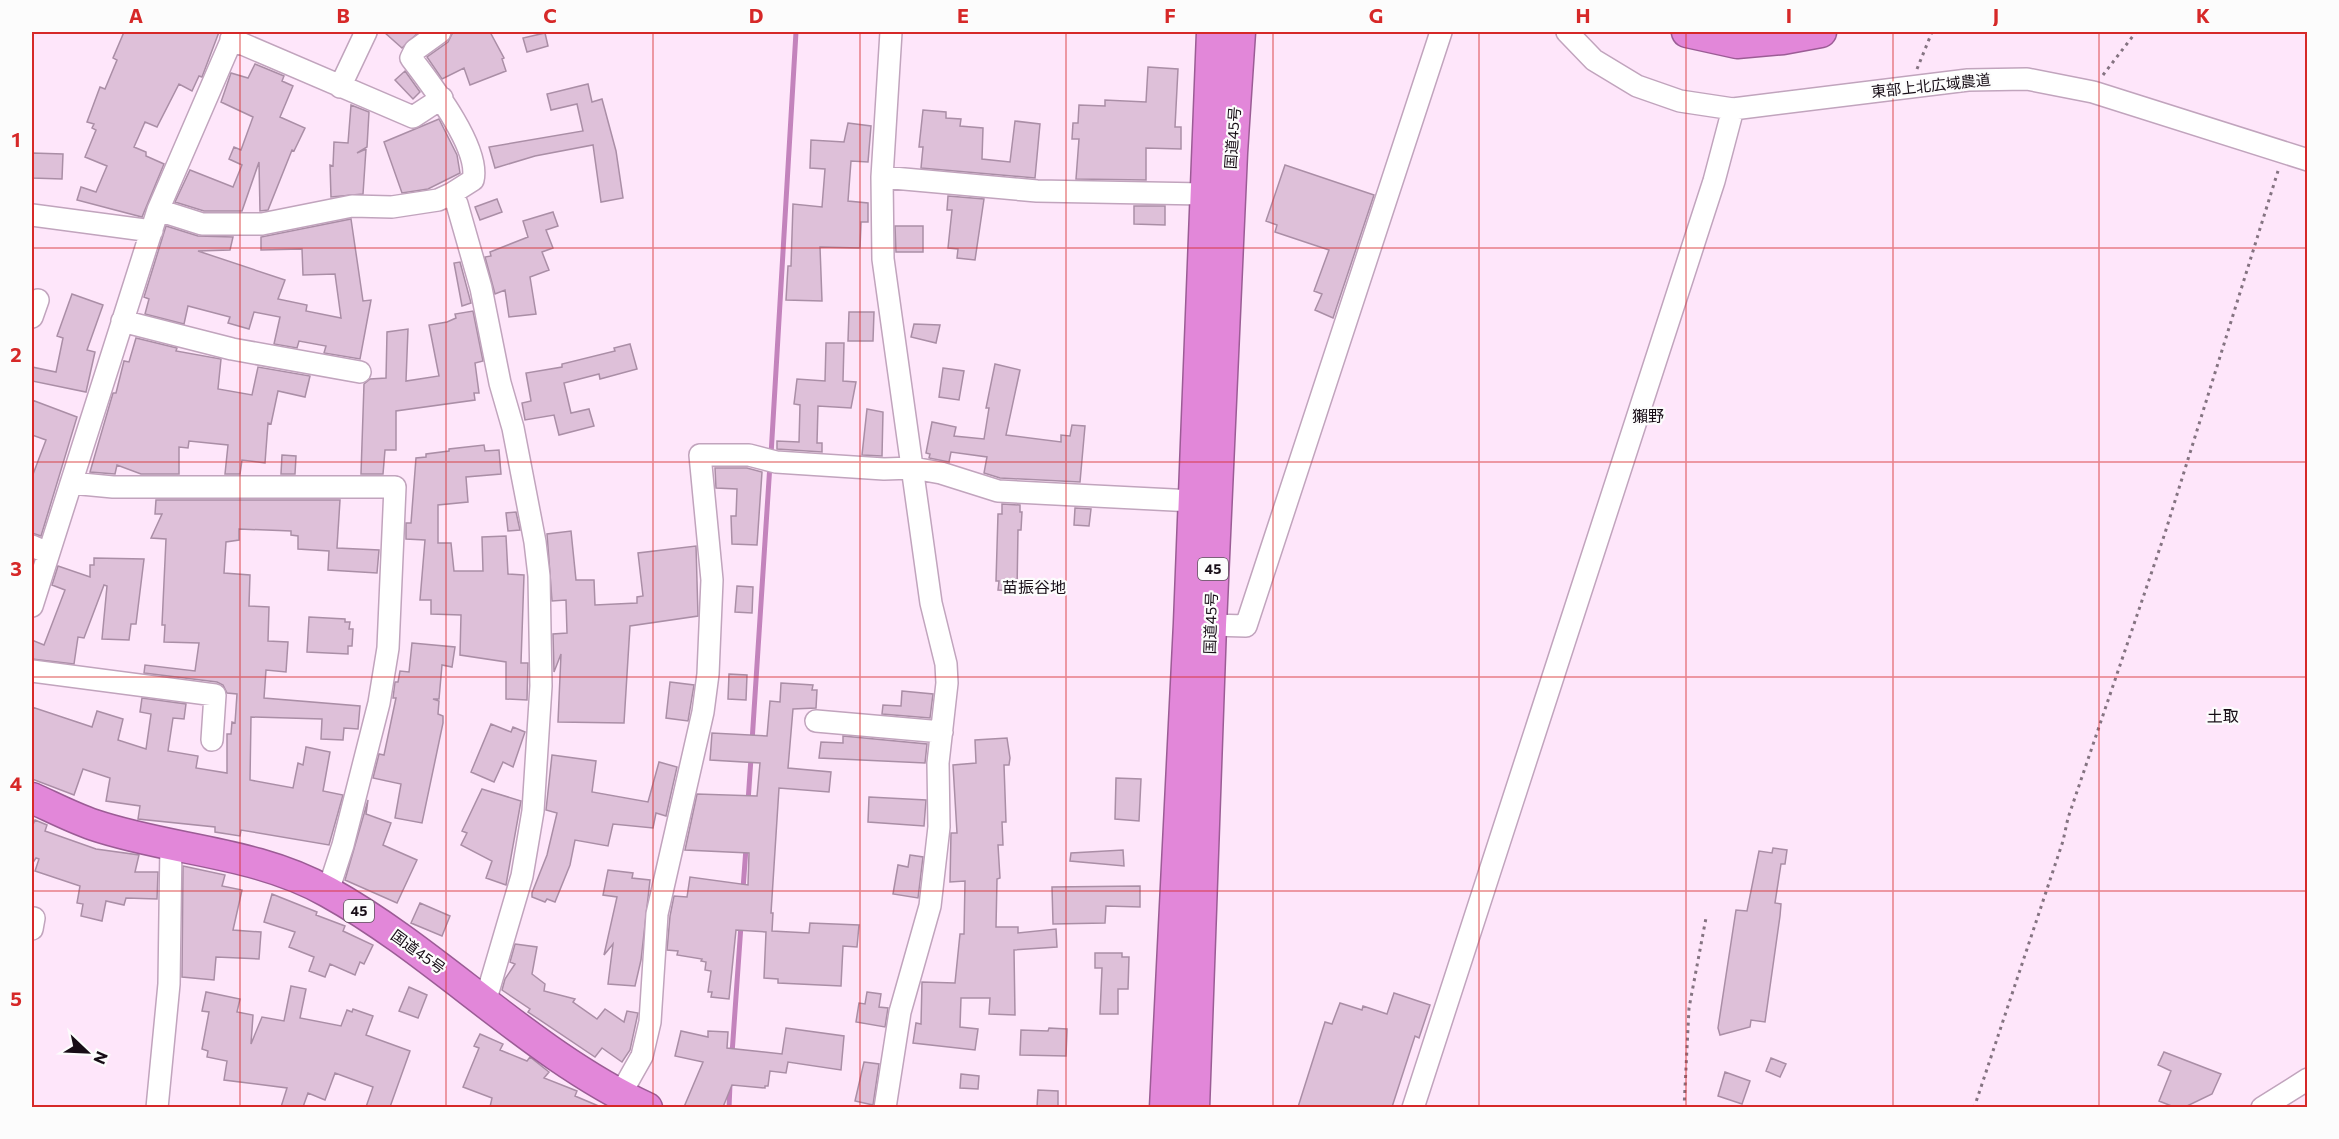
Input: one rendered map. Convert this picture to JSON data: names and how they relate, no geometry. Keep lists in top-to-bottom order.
{
  "streets": {
    "highway": ["国道45号", "45"],
    "street": ["東部上北広域農道"]
  },
  "districts": ["獺野", "苗振谷地", "土取"],
  "north": "bottom right",
  "grid": {
    "columns": [
      "A",
      "B",
      "C",
      "D",
      "E",
      "F",
      "G",
      "H",
      "I",
      "J",
      "K"
    ],
    "rows": [
      "1",
      "2",
      "3",
      "4",
      "5"
    ]
  }
}
